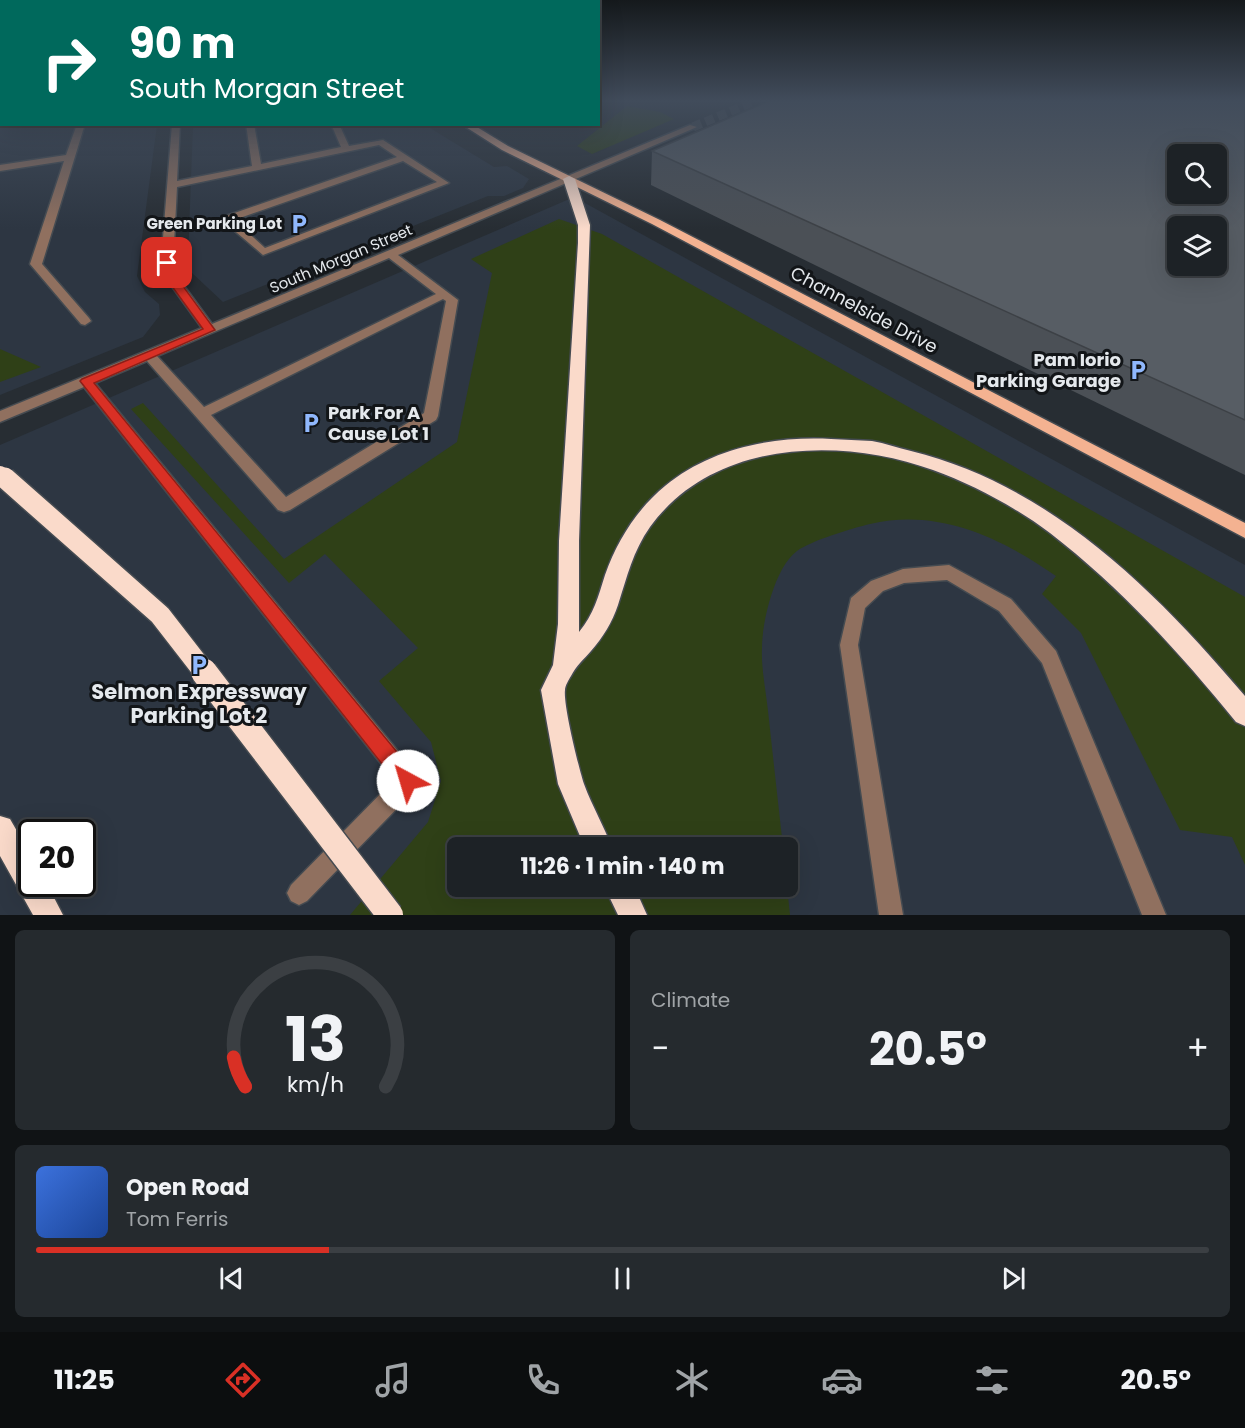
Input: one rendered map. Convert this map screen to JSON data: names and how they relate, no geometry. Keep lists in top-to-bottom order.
{
  "streets": {
    "main road": ["Channelside Drive"],
    "street": ["South Morgan Street"]
  },
  "crossings": [
    ["South Morgan Street", "Channelside Drive"]
  ],
  "places": {
    "parking": [
      "Green Parking Lot",
      "Pam Iorio Parking Garage",
      "Park For A Cause Lot 1",
      "Selmon Expressway Parking Lot 2"
    ]
  },
  "page": {
    "turn": ["90 m", "South Morgan Street"],
    "limit": "20",
    "trip": "11:26 · 1 min · 140 m",
    "tile": "Climate",
    "heat": ["−", "20.5°", "+"],
    "song": ["Open Road", "Tom Ferris"],
    "tabs": ["11:25", "20.5°"],
    "gauge": ["13", "km/h"]
  }
}
